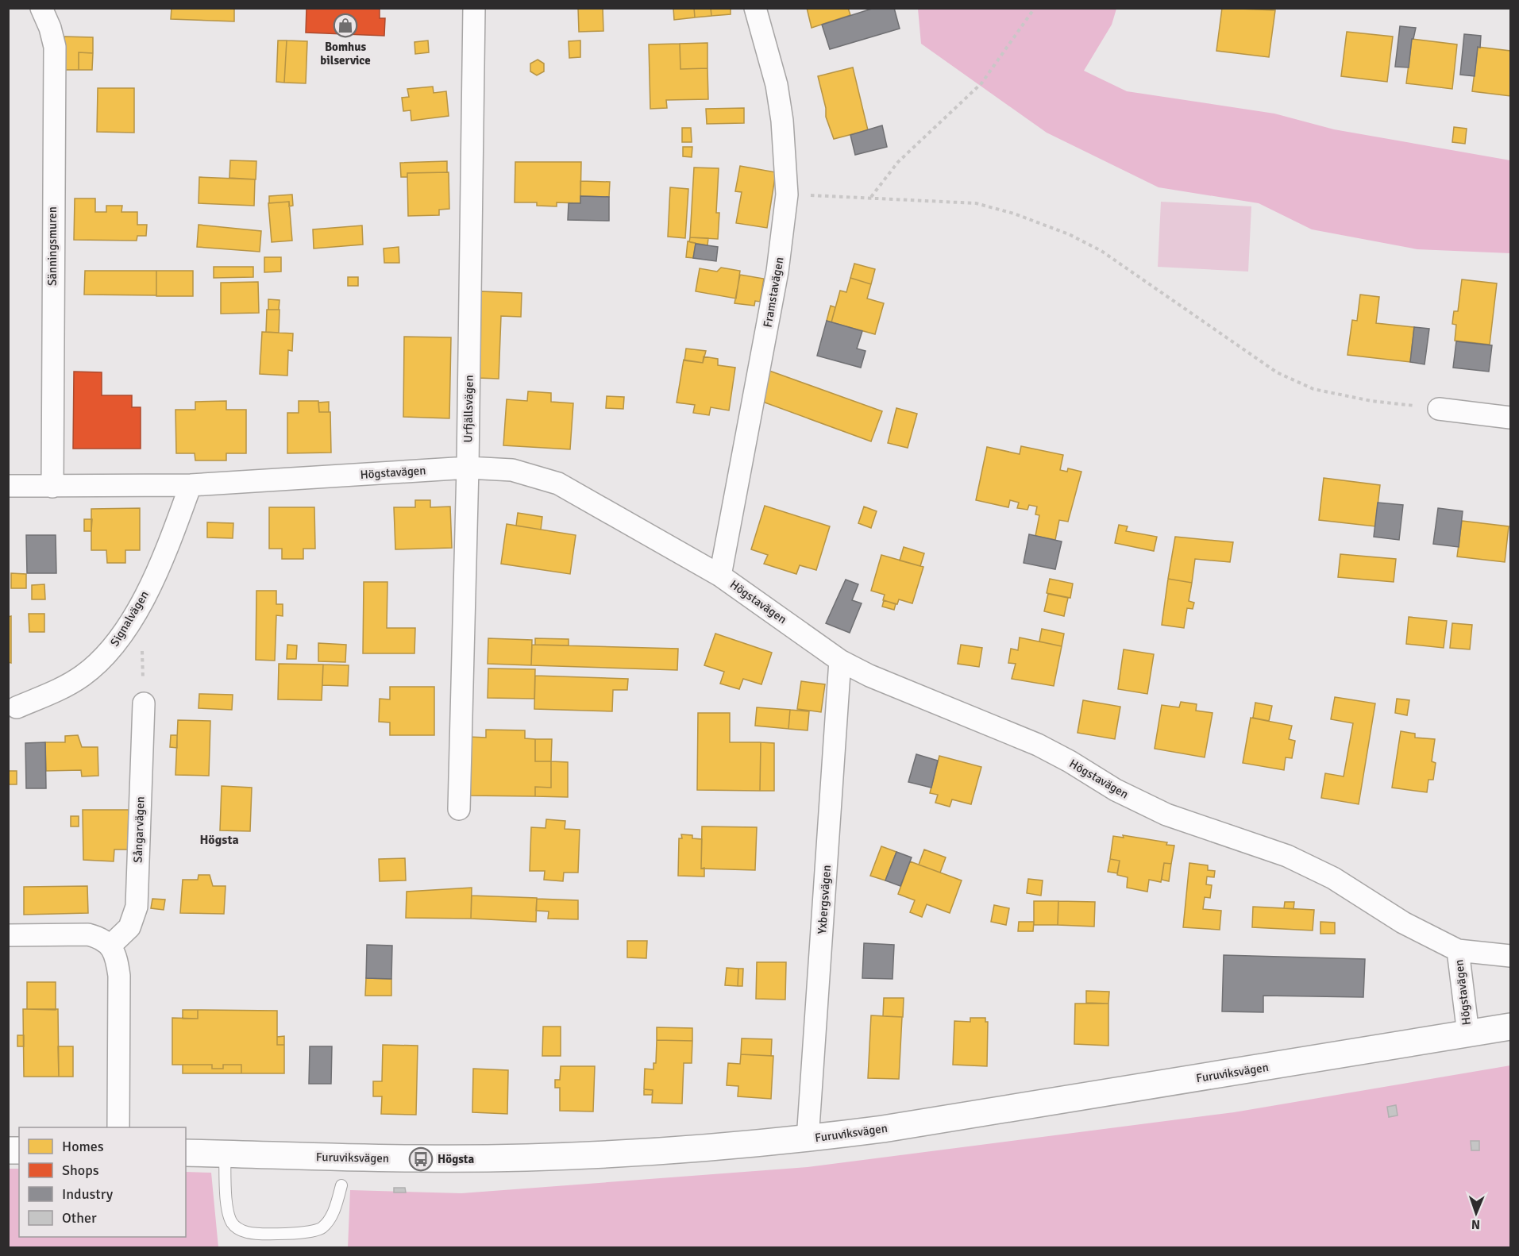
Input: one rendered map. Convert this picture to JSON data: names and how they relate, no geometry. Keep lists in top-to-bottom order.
{
  "streets": {
    "main road": ["Furuviksvägen"],
    "street": [
      "Sänningsmuren",
      "Framstavägen",
      "Urfjällsvägen",
      "Högstavägen",
      "Signalvägen",
      "Sångarvägen",
      "Yxbergsvägen"
    ]
  },
  "crossings": [
    ["Sänningsmuren", "Högstavägen"],
    ["Framstavägen", "Högstavägen"],
    ["Urfjällsvägen", "Högstavägen"],
    ["Högstavägen", "Signalvägen"],
    ["Högstavägen", "Yxbergsvägen"],
    ["Högstavägen", "Furuviksvägen"],
    ["Yxbergsvägen", "Furuviksvägen"]
  ],
  "districts": ["Högsta"],
  "places": {
    "shop": ["Bomhus bilservice"],
    "bus stop": ["Högsta"]
  },
  "legend": [
    "Homes",
    "Shops",
    "Industry",
    "Other"
  ],
  "north": "bottom"
}
